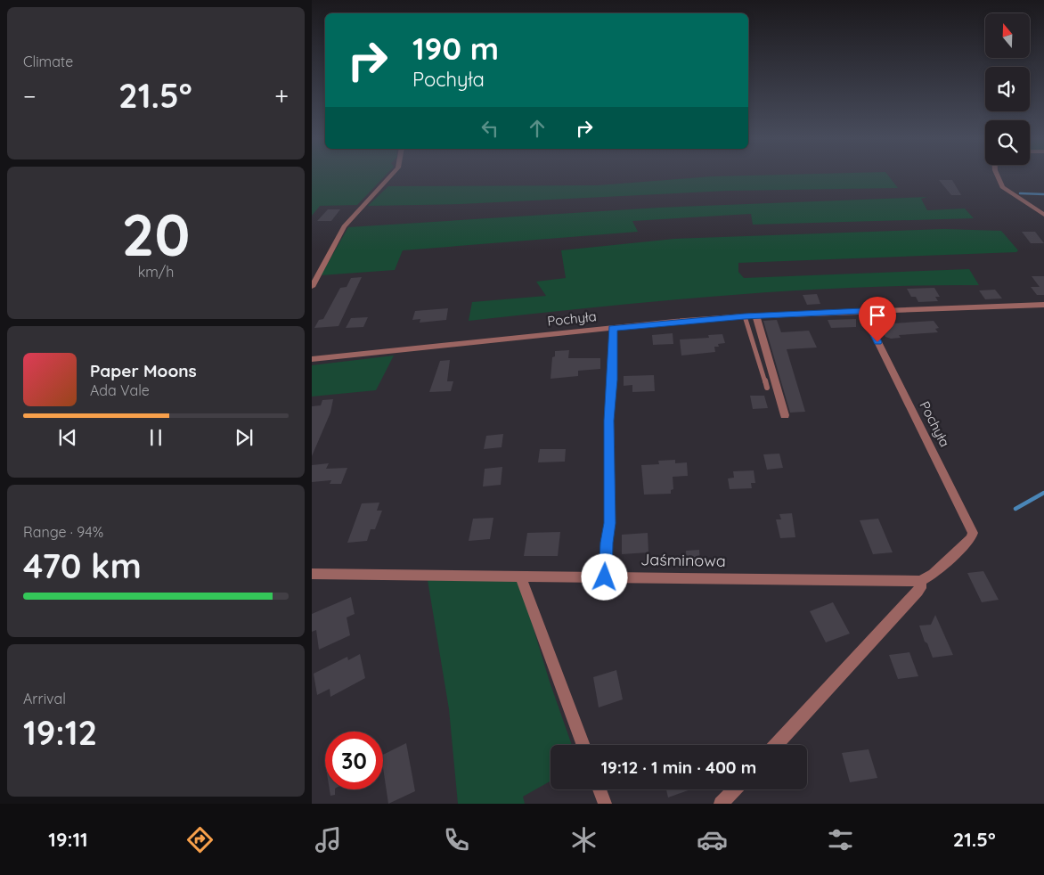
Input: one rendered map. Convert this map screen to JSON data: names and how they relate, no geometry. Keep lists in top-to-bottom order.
{
  "streets": {
    "street": ["Pochyła", "Jaśminowa"]
  },
  "crossings": [
    ["Pochyła", "Jaśminowa"]
  ],
  "north": "top",
  "page": {
    "tile": [
      "Climate",
      ["20", "km/h"],
      ["Range · 94%", "470 km"],
      ["Arrival", "19:12"]
    ],
    "turn": ["190 m", "Pochyła"],
    "heat": ["−", "21.5°", "+"],
    "song": ["Paper Moons", "Ada Vale"],
    "limit": "30",
    "trip": "19:12 · 1 min · 400 m",
    "tabs": ["19:11", "21.5°"]
  }
}
